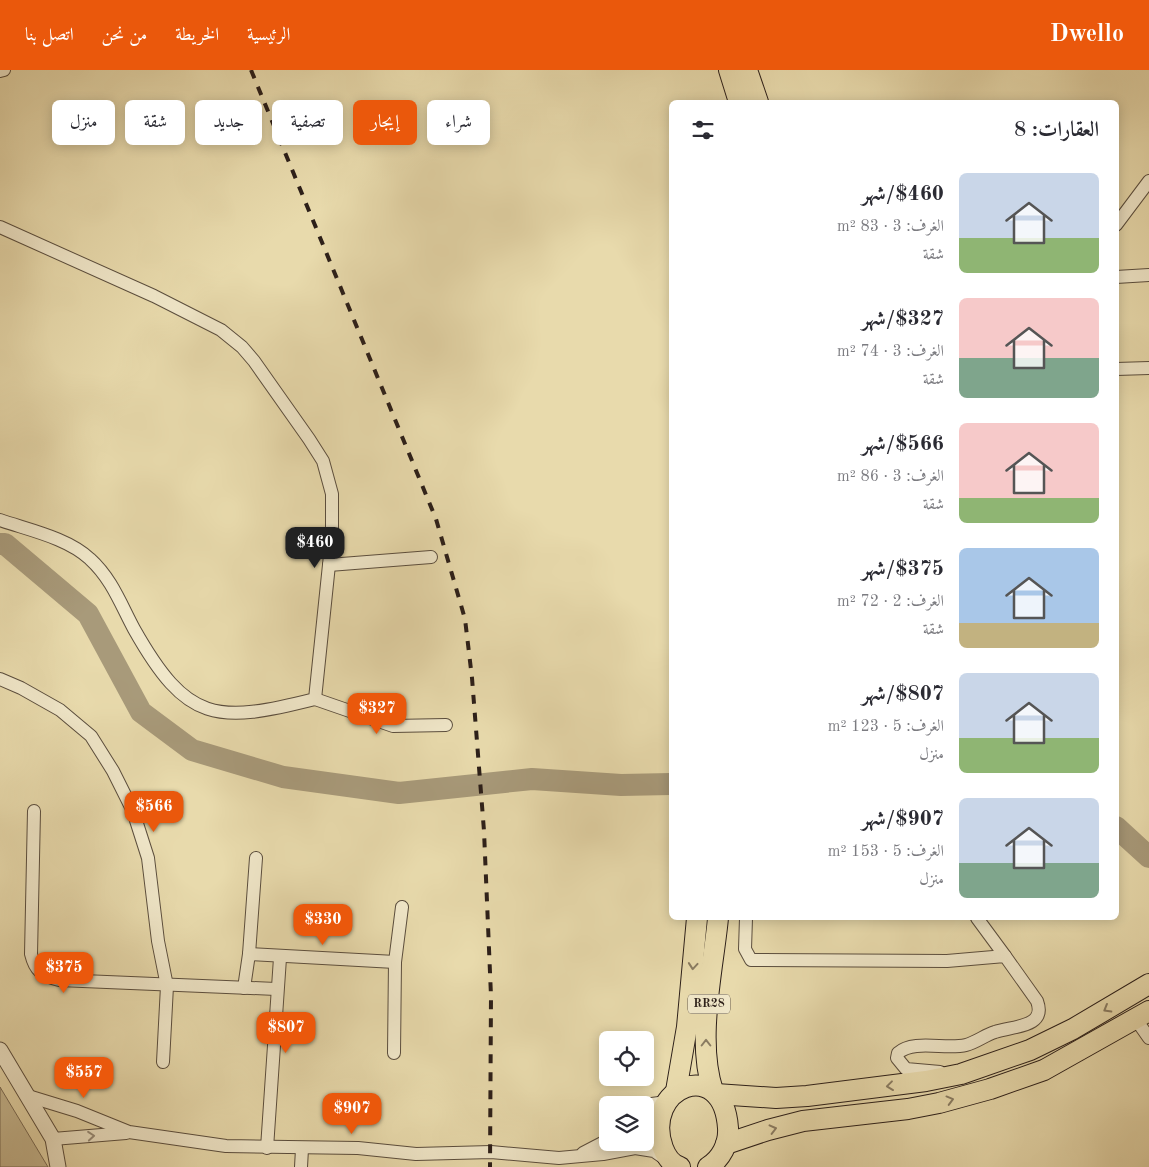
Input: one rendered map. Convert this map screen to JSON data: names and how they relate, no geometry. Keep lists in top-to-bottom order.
{
  "streets": {
    "highway": ["RR28"]
  },
  "page": {
    "header": "Dwello",
    "nav": [
      "الرئيسية",
      "الخريطة",
      "من نحن",
      "اتصل بنا"
    ],
    "chip": [
      "شراء",
      "إيجار",
      "تصفية",
      "جديد",
      "شقة",
      "منزل"
    ],
    "heading": "العقارات: 8",
    "list": [
      {
        "name": "$460/شهر",
        "note": "الغرف: 3 · 83 m² · شقة"
      },
      {
        "name": "$327/شهر",
        "note": "الغرف: 3 · 74 m² · شقة"
      },
      {
        "name": "$566/شهر",
        "note": "الغرف: 3 · 86 m² · شقة"
      },
      {
        "name": "$375/شهر",
        "note": "الغرف: 2 · 72 m² · شقة"
      },
      {
        "name": "$807/شهر",
        "note": "الغرف: 5 · 123 m² · منزل"
      },
      {
        "name": "$907/شهر",
        "note": "الغرف: 5 · 153 m² · منزل"
      }
    ],
    "price": [
      "$460",
      "$327",
      "$566",
      "$330",
      "$375",
      "$807",
      "$557",
      "$907"
    ]
  }
}
